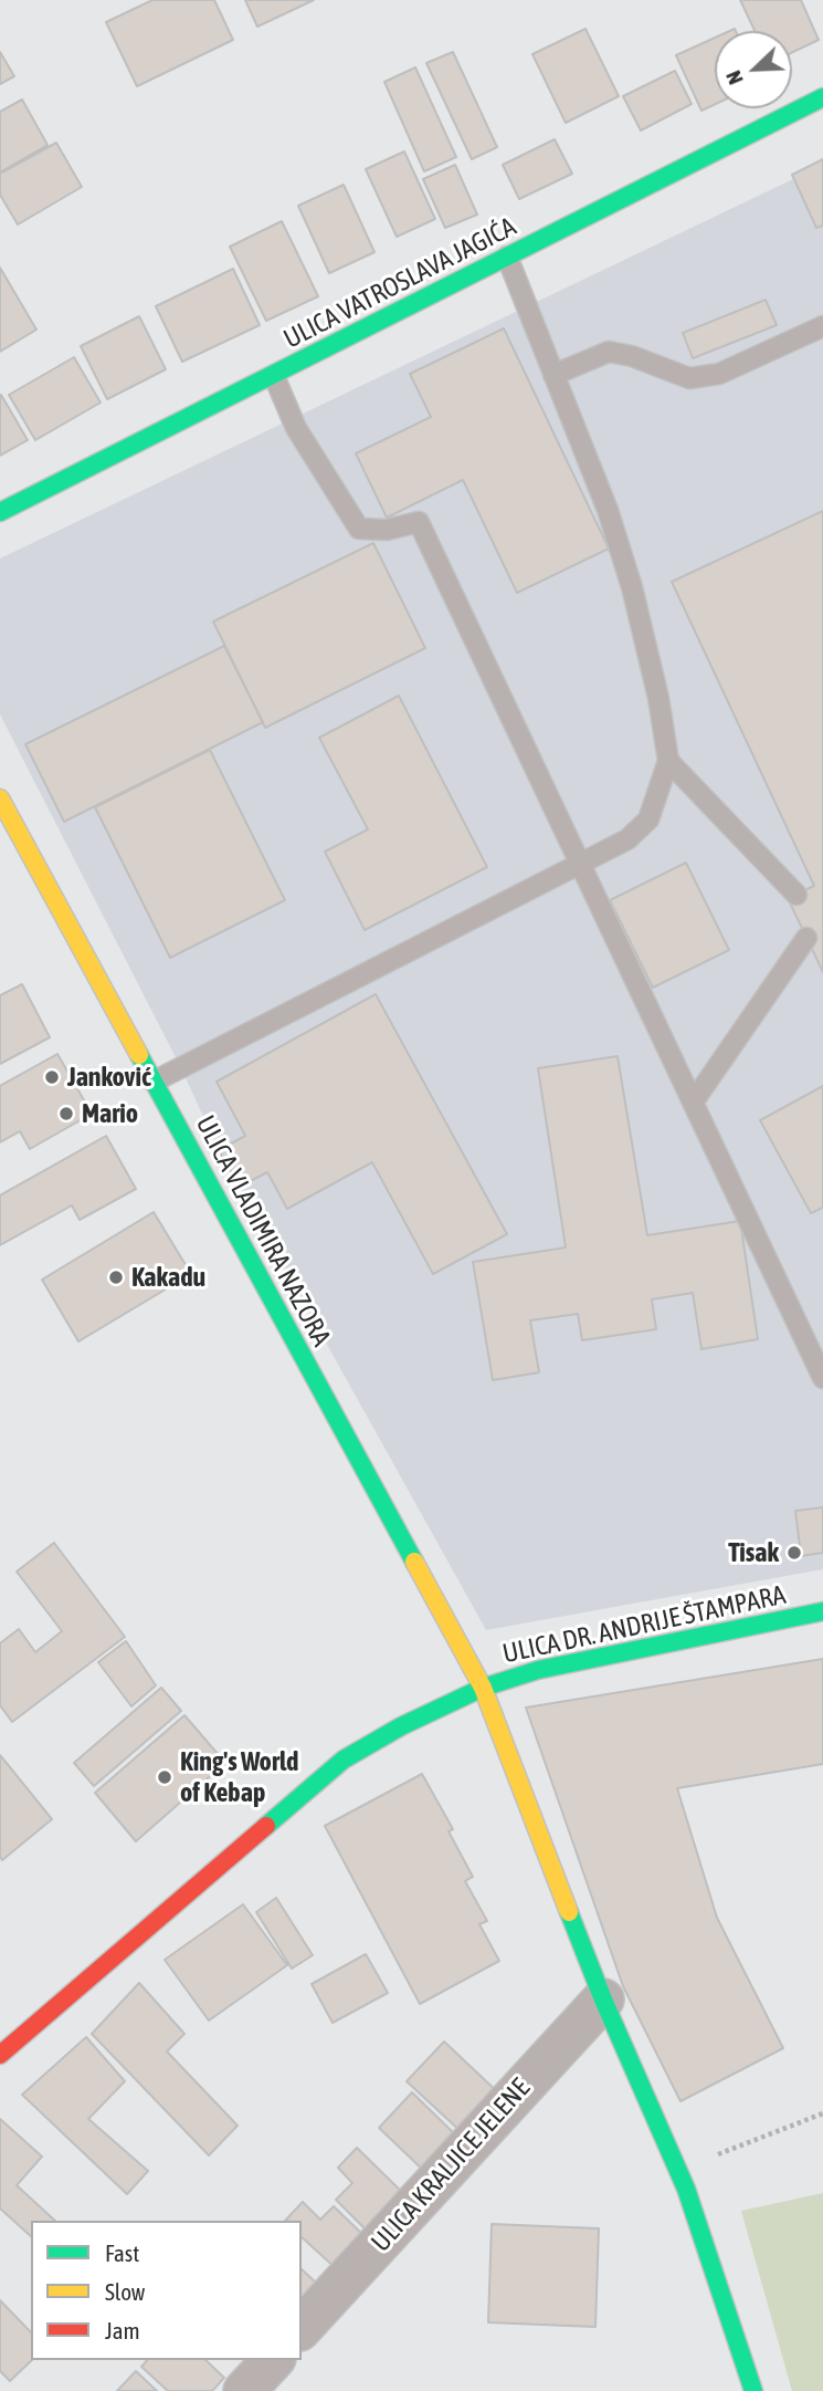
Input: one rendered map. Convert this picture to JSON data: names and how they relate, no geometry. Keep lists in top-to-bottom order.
{
  "streets": {
    "street": [
      "ULICA VATROSLAVA JAGIĆA",
      "ULICA VLADIMIRA NAZORA",
      "ULICA DR. ANDRIJE ŠTAMPARA",
      "ULICA KRALJICE JELENE"
    ]
  },
  "crossings": [
    ["ULICA VLADIMIRA NAZORA", "ULICA DR. ANDRIJE ŠTAMPARA"]
  ],
  "places": [
    "Janković",
    "Mario",
    "Kakadu",
    "Tisak",
    "King's World of Kebap"
  ],
  "legend": ["Fast", "Slow", "Jam"],
  "north": "bottom left"
}
